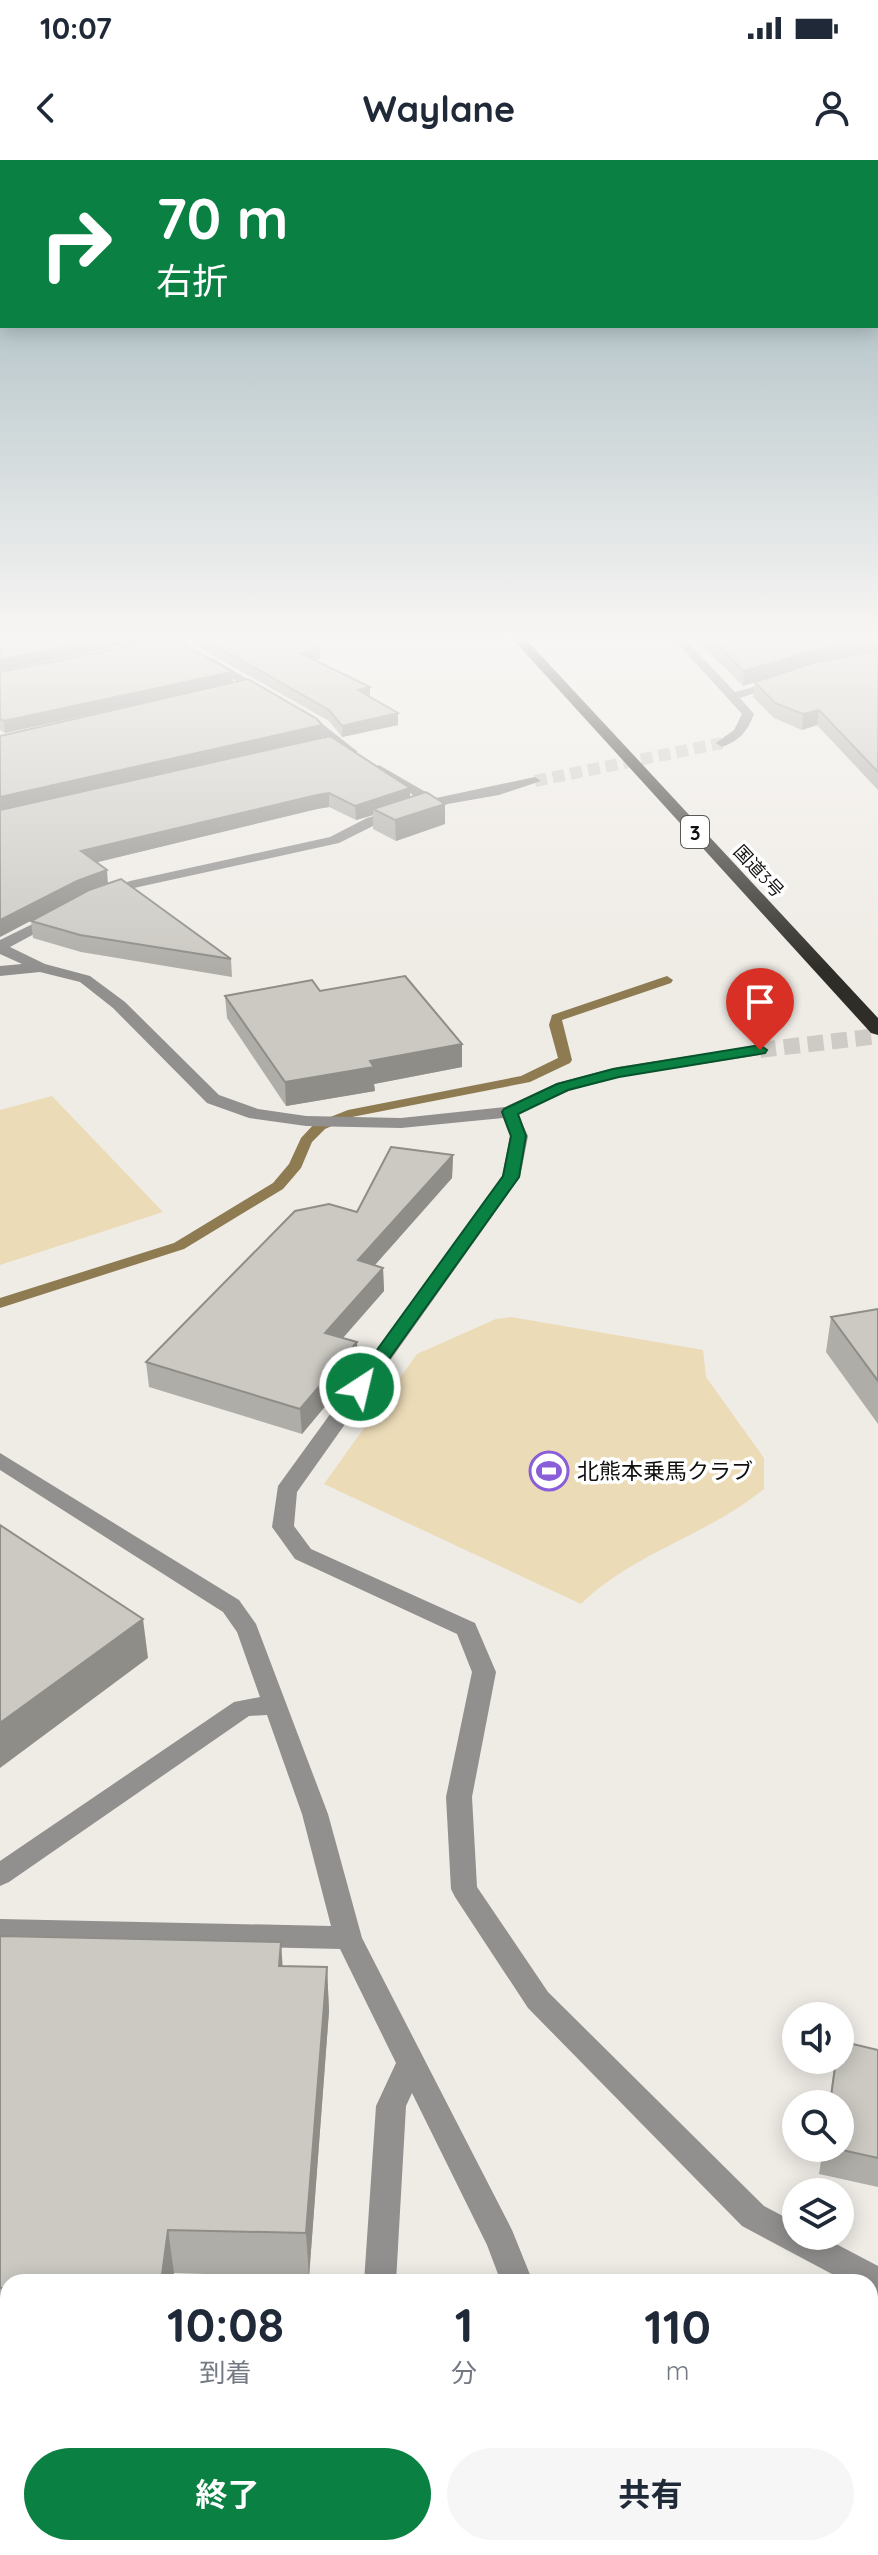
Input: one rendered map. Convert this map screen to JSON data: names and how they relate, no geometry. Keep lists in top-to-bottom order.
{
  "streets": {
    "highway": ["3", "国道3号"]
  },
  "places": {
    "sports": ["北熊本乗馬クラブ"]
  },
  "page": {
    "status": "10:07",
    "header": "Waylane",
    "turn": ["70 m", "右折"],
    "eta": [
      "10:08",
      "到着",
      "1",
      "分",
      "110",
      "m"
    ],
    "buttons": ["終了", "共有"]
  }
}
